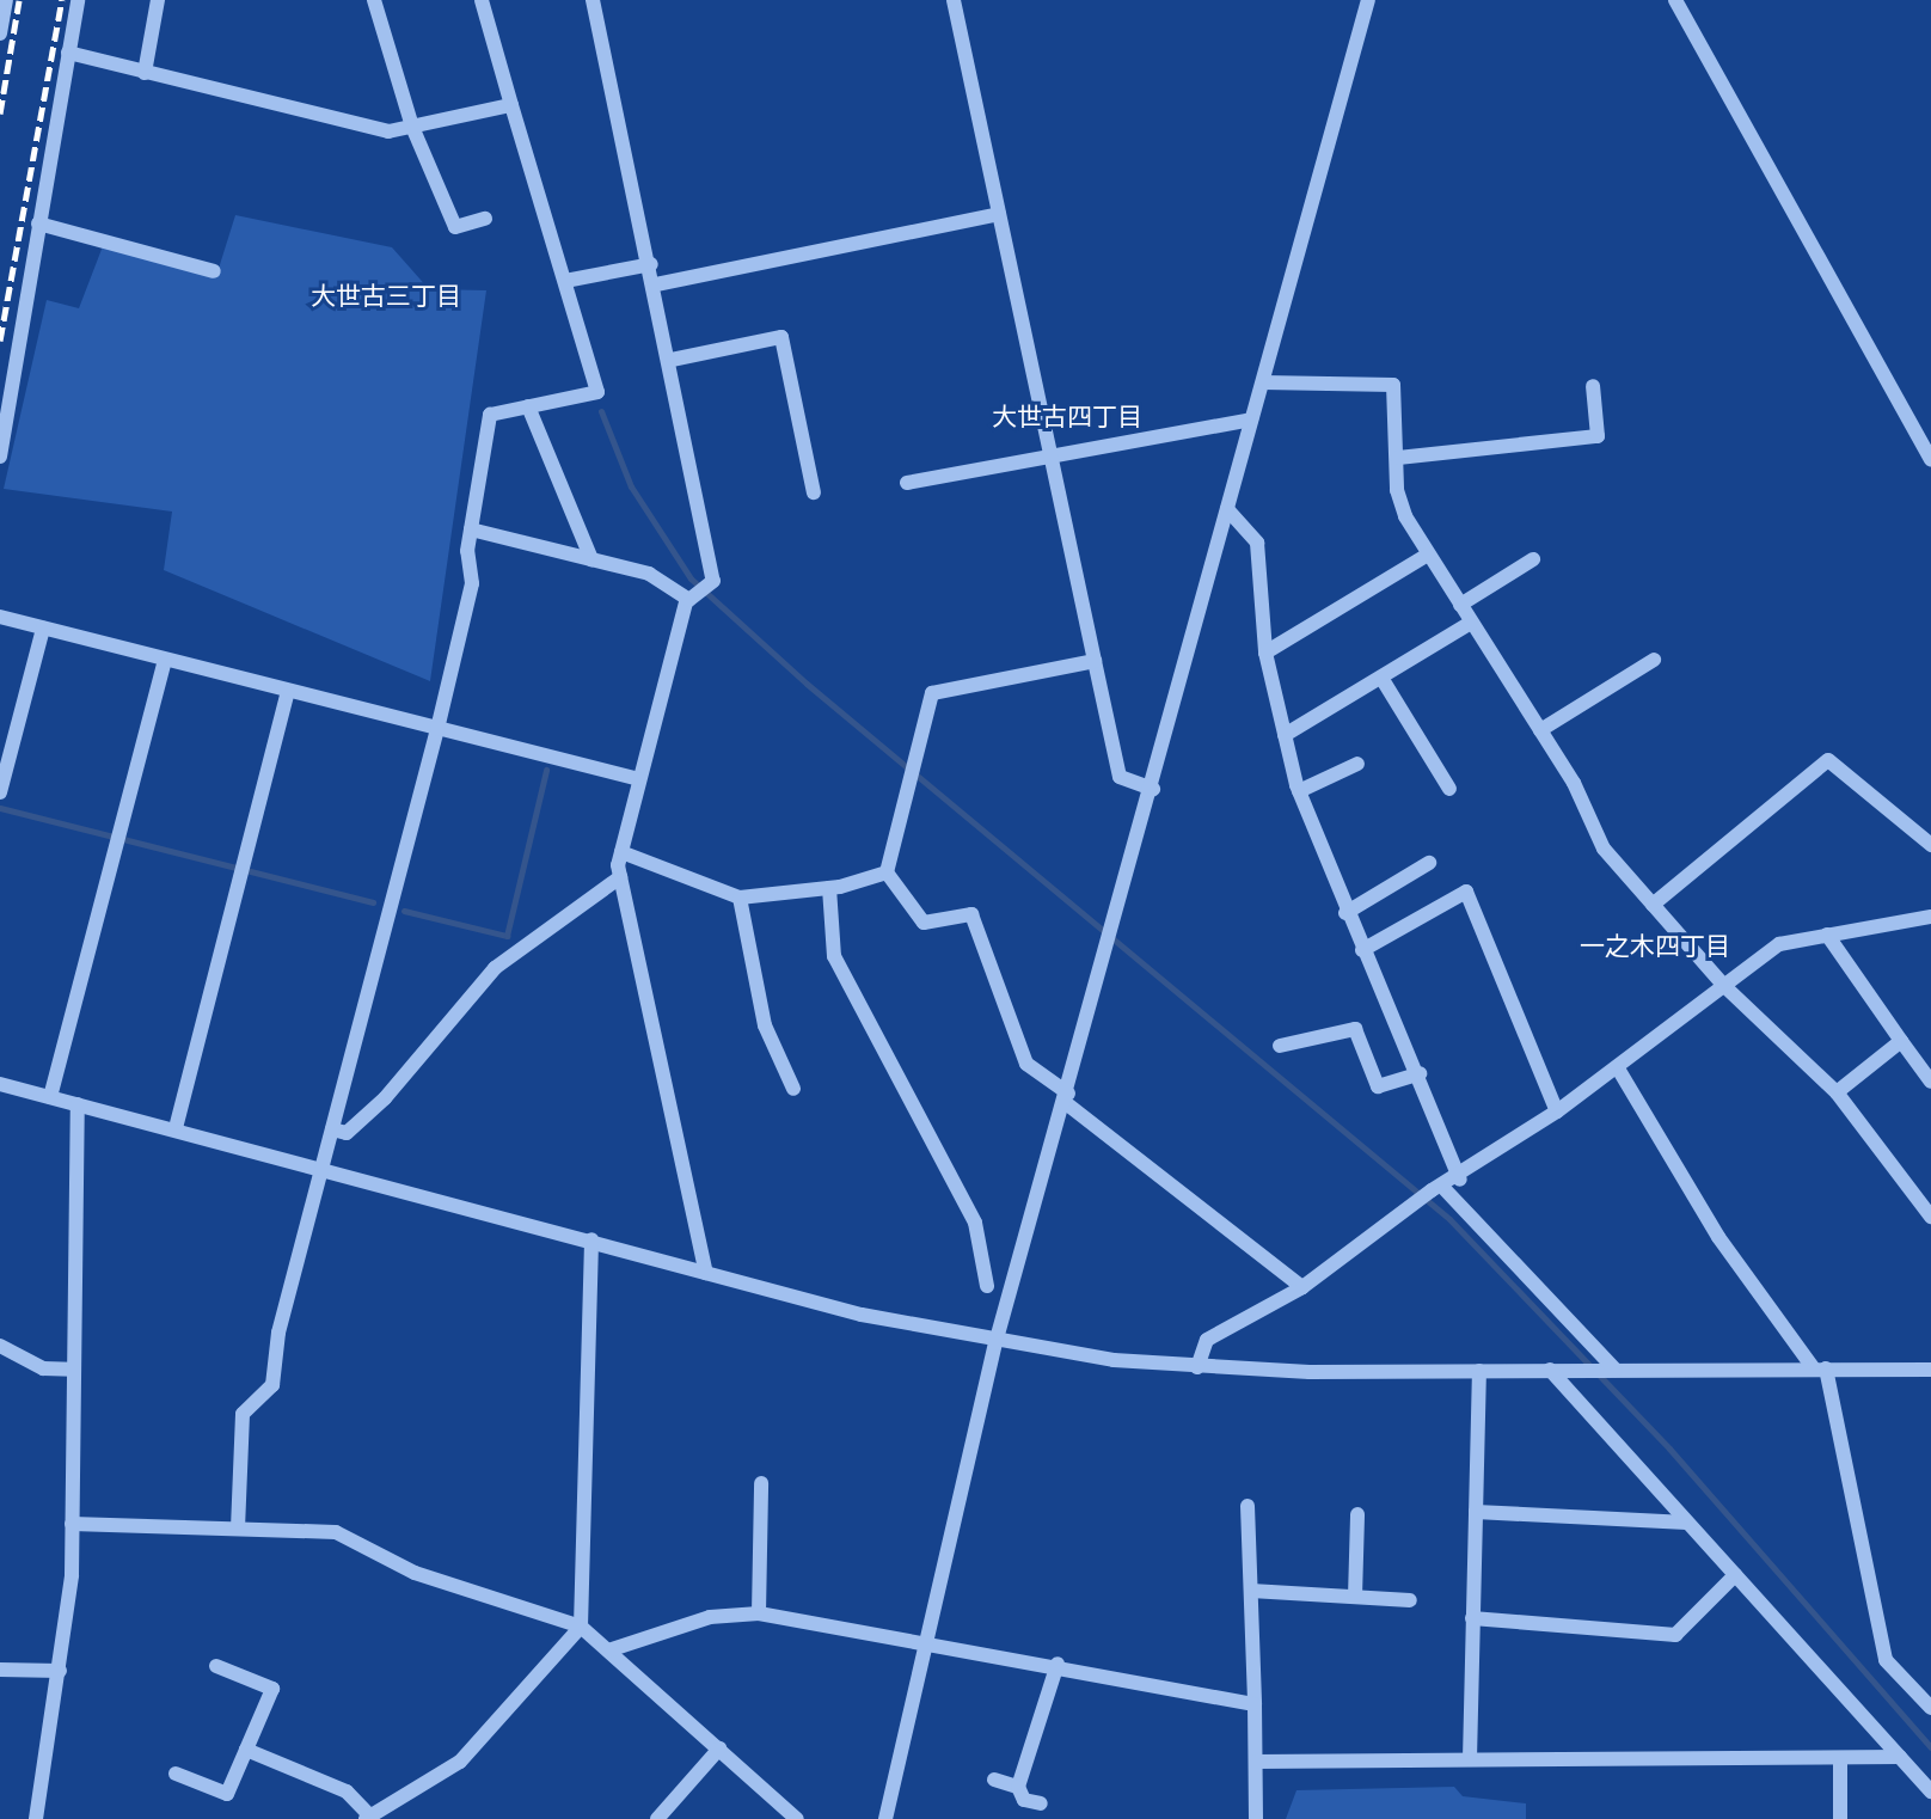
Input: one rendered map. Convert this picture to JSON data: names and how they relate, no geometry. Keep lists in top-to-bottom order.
{
  "districts": ["大世古三丁目", "大世古四丁目", "一之木四丁目"]
}
